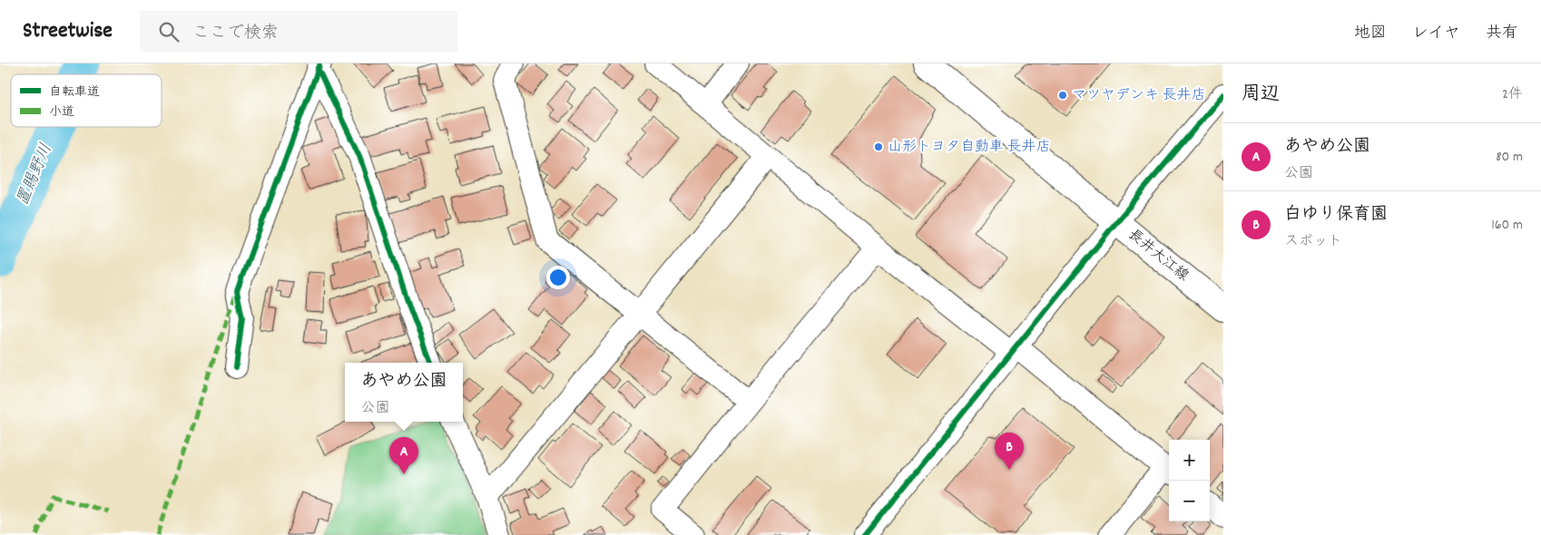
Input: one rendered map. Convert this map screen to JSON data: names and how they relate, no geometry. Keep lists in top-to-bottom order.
{
  "streets": {
    "main road": ["長井大江線"]
  },
  "water": ["置賜野川"],
  "places": ["マツヤデンキ 長井店", "山形トヨタ自動車 長井店"],
  "legend": ["自転車道", "小道"],
  "page": {
    "header": "Streetwise",
    "search": "ここで検索",
    "nav": ["地図", "レイヤ", "共有"],
    "heading": ["周辺", "2件"],
    "list": [
      {
        "mark": "A",
        "name": "あやめ公園",
        "note": "公園",
        "value": "80 m"
      },
      {
        "mark": "B",
        "name": "白ゆり保育園",
        "note": "スポット",
        "value": "160 m"
      }
    ],
    "popup": ["あやめ公園", "公園"],
    "pins": ["B", "A"],
    "map_buttons": ["+", "−"]
  }
}
